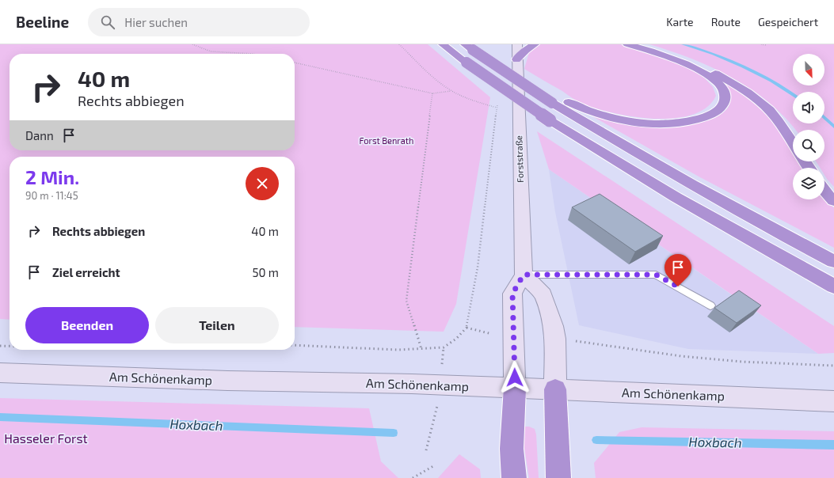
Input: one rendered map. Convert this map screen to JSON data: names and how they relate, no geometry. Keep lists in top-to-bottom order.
{
  "streets": {
    "main road": ["Forststraße", "Am Schönenkamp"]
  },
  "water": ["Hoxbach"],
  "parks": ["Forst Benrath", "Hasseler Forst"],
  "north": "bottom right",
  "page": {
    "header": "Beeline",
    "search": "Hier suchen",
    "nav": ["Karte", "Route", "Gespeichert"],
    "turn": ["40 m", "Rechts abbiegen"],
    "then": "Dann",
    "heading": ["2 Min.", "90 m · 11:45"],
    "list": [
      {
        "name": "Rechts abbiegen",
        "value": "40 m"
      },
      {
        "name": "Ziel erreicht",
        "value": "50 m"
      }
    ],
    "buttons": ["Beenden", "Teilen"]
  }
}
